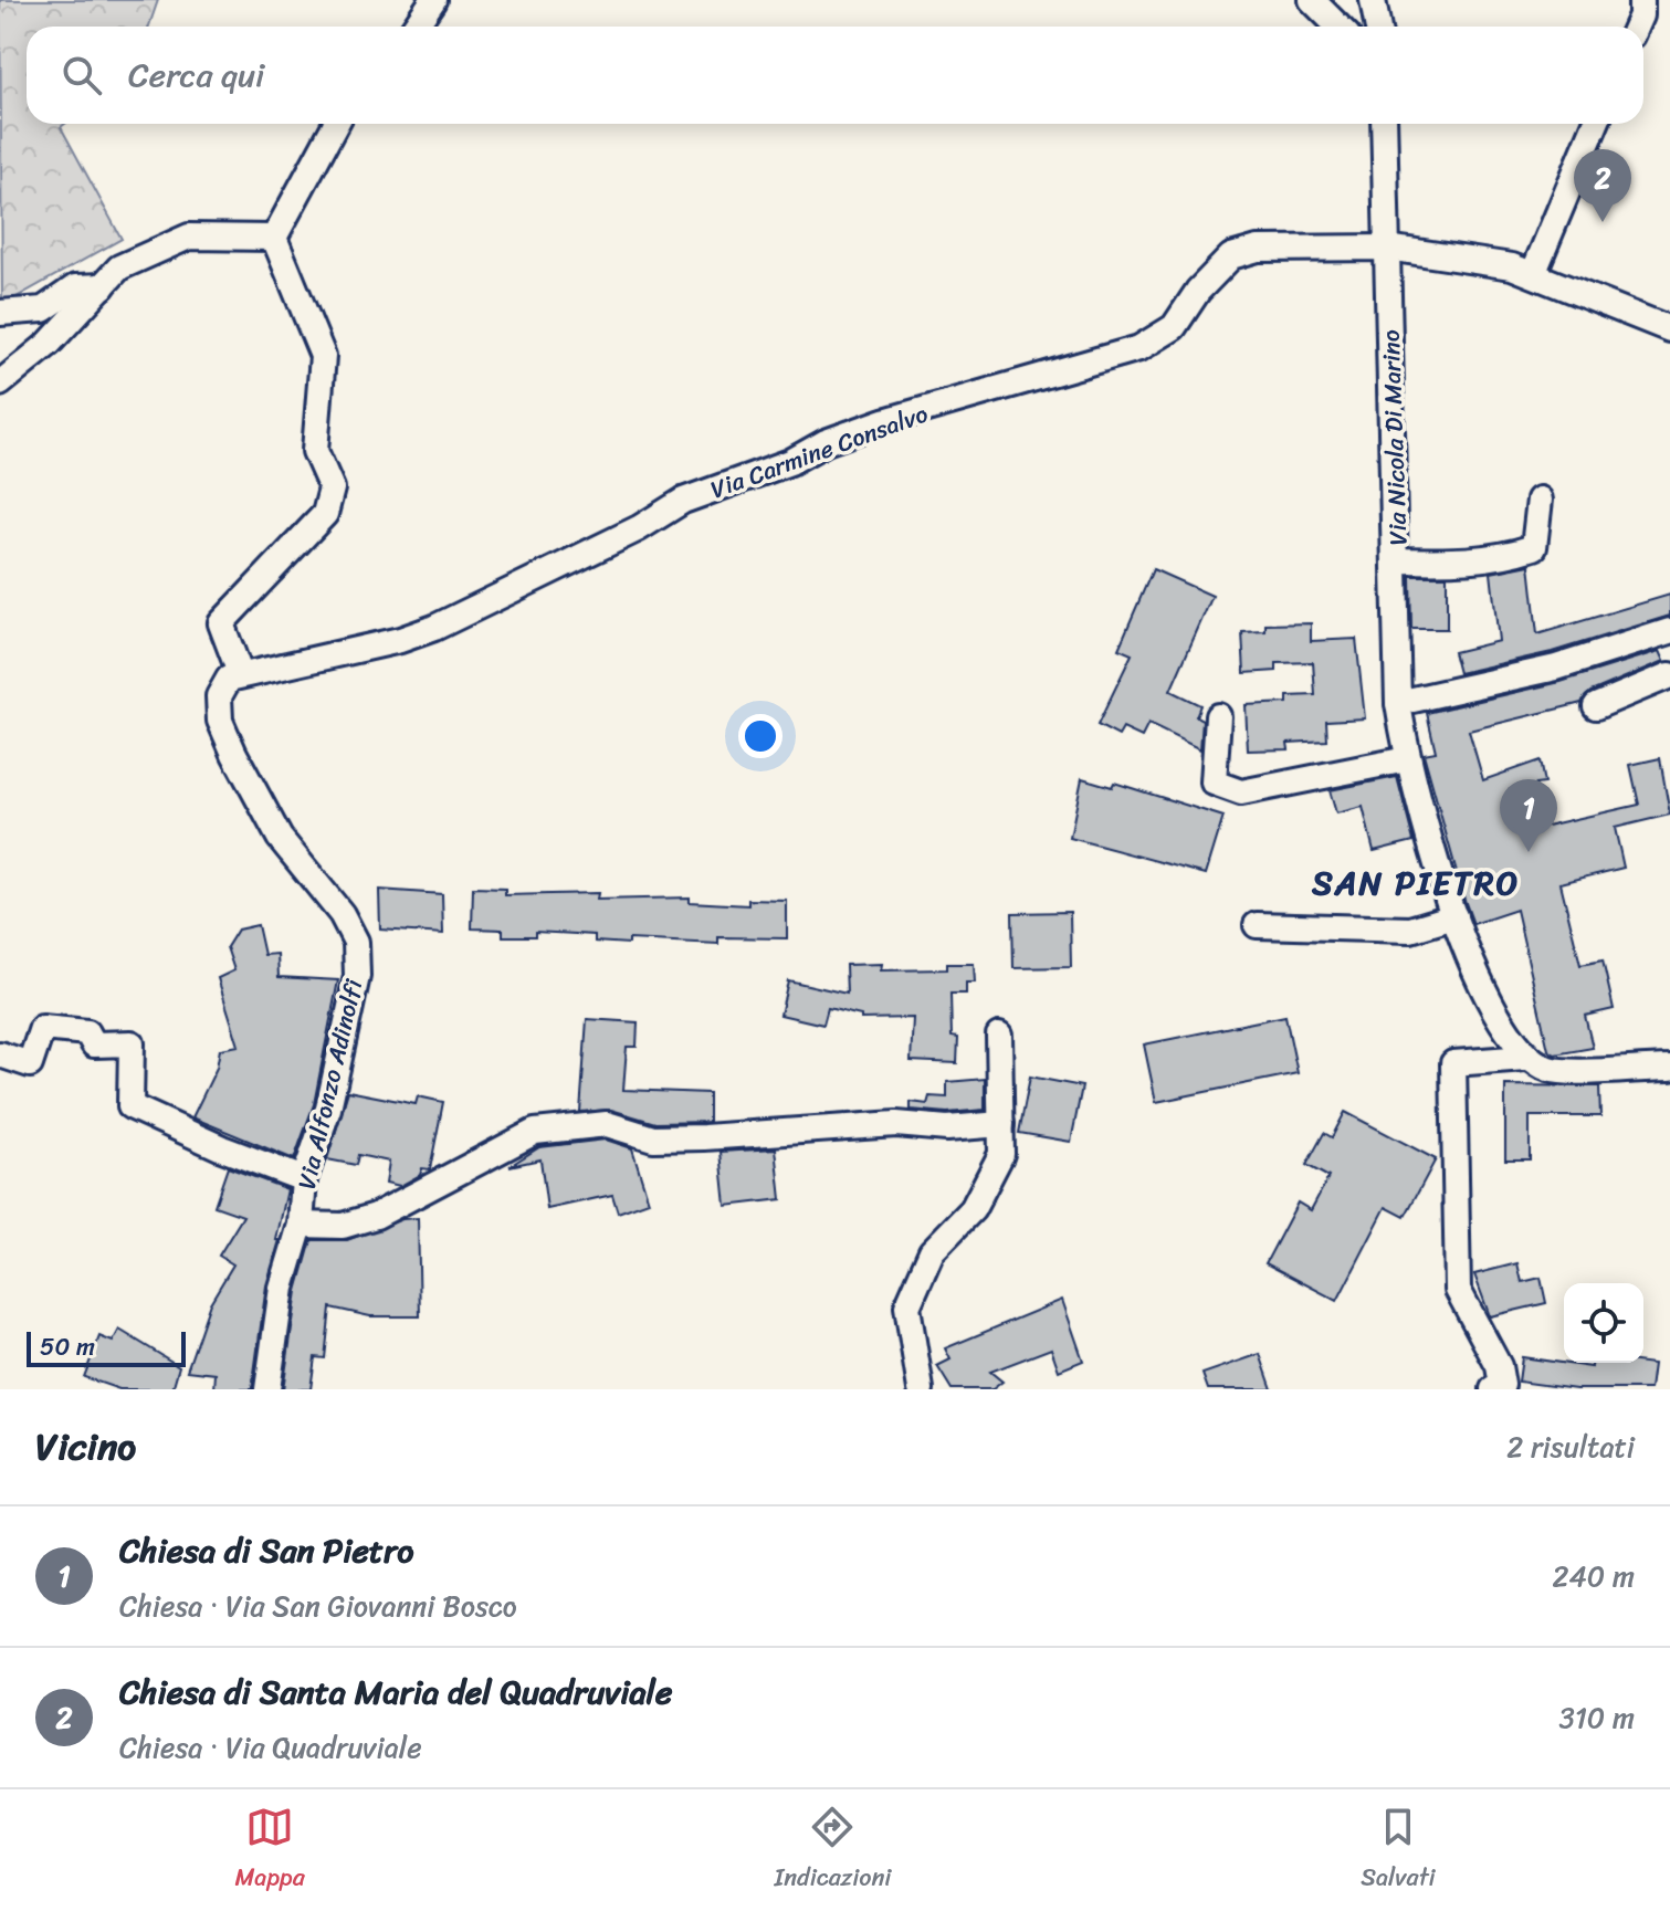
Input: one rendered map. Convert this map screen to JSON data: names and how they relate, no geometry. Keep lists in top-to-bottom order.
{
  "streets": {
    "street": ["Via Nicola Di Marino", "Via Carmine Consalvo", "Via Alfonzo Adinolfi"]
  },
  "crossings": [
    ["Via Nicola Di Marino", "Via Carmine Consalvo"],
    ["Via Carmine Consalvo", "Via Alfonzo Adinolfi"]
  ],
  "districts": ["SAN PIETRO"],
  "scale_bar": "50 m",
  "page": {
    "search": "Cerca qui",
    "pins": ["2", "1"],
    "scale": "50 m",
    "heading": ["Vicino", "2 risultati"],
    "list": [
      {
        "mark": "1",
        "name": "Chiesa di San Pietro",
        "note": "Chiesa · Via San Giovanni Bosco",
        "value": "240 m"
      },
      {
        "mark": "2",
        "name": "Chiesa di Santa Maria del Quadruviale",
        "note": "Chiesa · Via Quadruviale",
        "value": "310 m"
      }
    ],
    "nav": ["Mappa", "Indicazioni", "Salvati"]
  }
}
